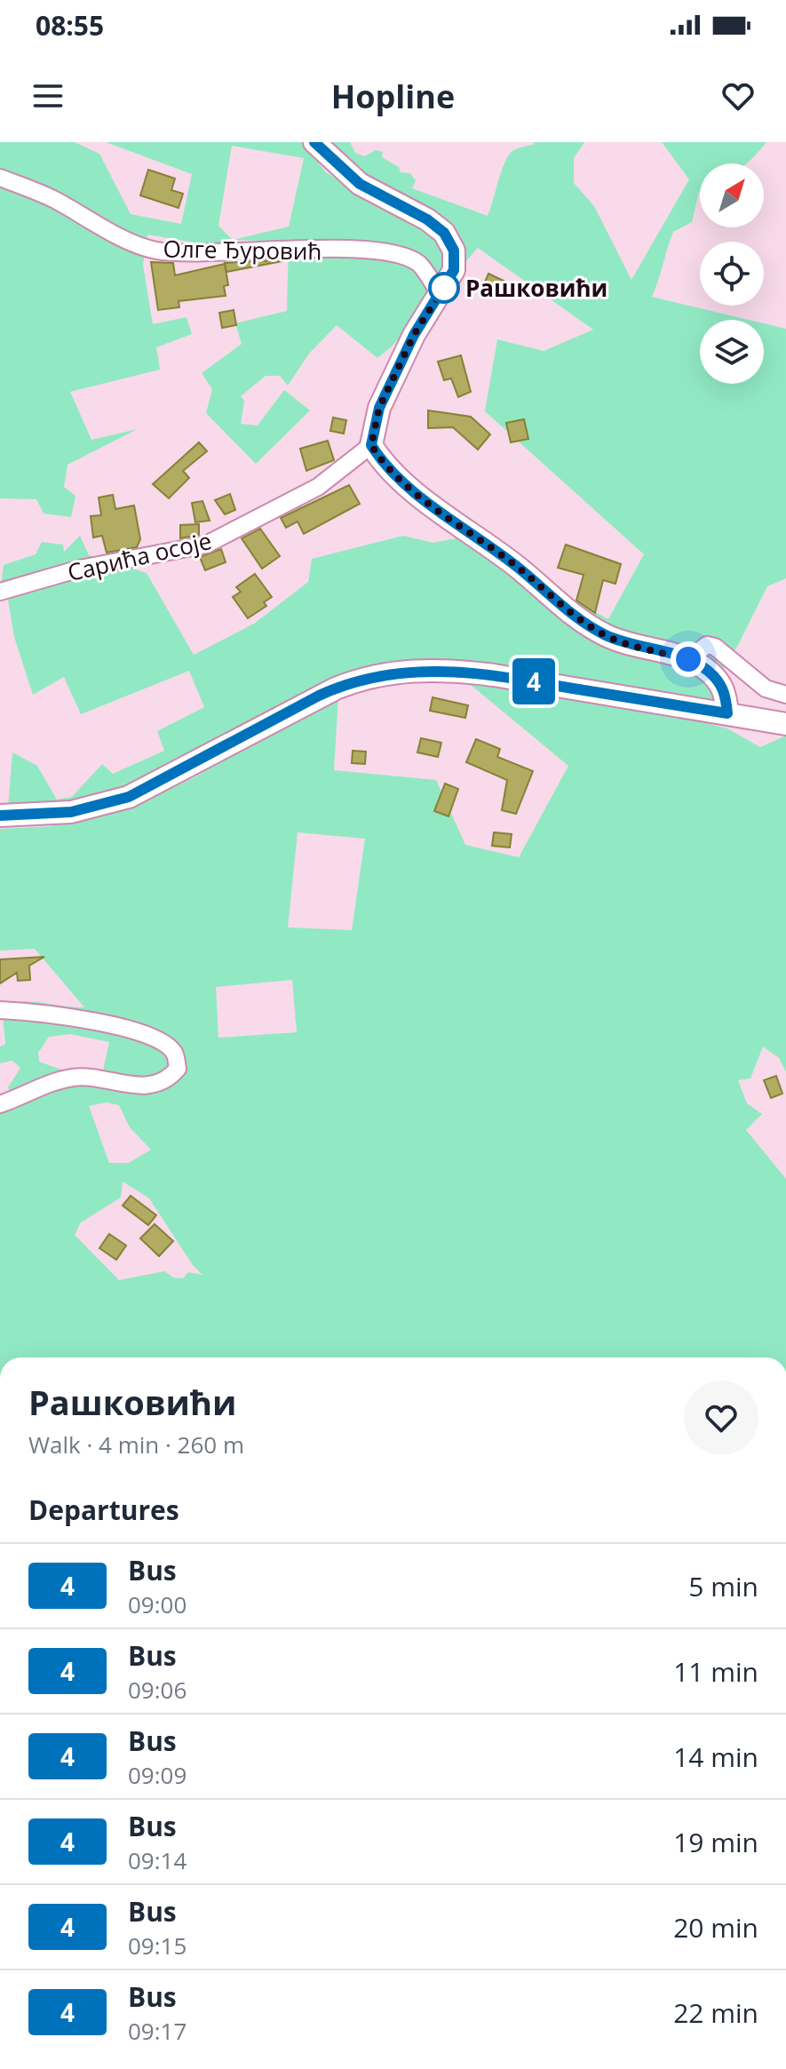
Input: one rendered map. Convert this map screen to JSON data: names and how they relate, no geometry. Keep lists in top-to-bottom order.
{
  "streets": {
    "street": ["Олге Ђуровић", "Сарића осоје"]
  },
  "places": ["Рашковићи"],
  "lines": ["bus line 4"],
  "north": "top right",
  "page": {
    "status": "08:55",
    "header": "Hopline",
    "on_map": "4",
    "heading": [
      ["Рашковићи", "Walk · 4 min · 260 m"],
      "Departures"
    ],
    "list": [
      {
        "mark": "4",
        "name": "Bus",
        "note": "09:00",
        "value": "5 min"
      },
      {
        "mark": "4",
        "name": "Bus",
        "note": "09:06",
        "value": "11 min"
      },
      {
        "mark": "4",
        "name": "Bus",
        "note": "09:09",
        "value": "14 min"
      },
      {
        "mark": "4",
        "name": "Bus",
        "note": "09:14",
        "value": "19 min"
      },
      {
        "mark": "4",
        "name": "Bus",
        "note": "09:15",
        "value": "20 min"
      },
      {
        "mark": "4",
        "name": "Bus",
        "note": "09:17",
        "value": "22 min"
      }
    ]
  }
}
